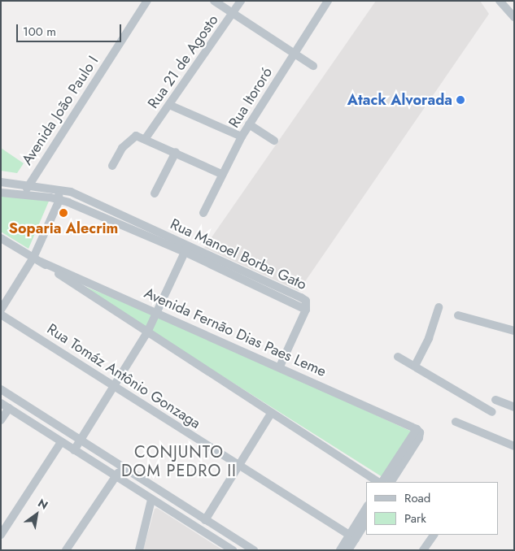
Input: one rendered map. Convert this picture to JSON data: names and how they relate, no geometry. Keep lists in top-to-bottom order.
{
  "streets": {
    "street": [
      "Rua 21 de Agosto",
      "Rua Itororó",
      "Avenida João Paulo I",
      "Rua Manoel Borba Gato",
      "Avenida Fernão Dias Paes Leme",
      "Rua Tomáz Antônio Gonzaga"
    ]
  },
  "crossings": [
    ["Avenida João Paulo I", "Rua Manoel Borba Gato"],
    ["Rua Manoel Borba Gato", "Avenida Fernão Dias Paes Leme"]
  ],
  "districts": ["CONJUNTO DOM PEDRO II"],
  "places": ["Atack Alvorada", "Soparia Alecrim"],
  "legend": ["Road", "Park"],
  "scale_bar": "100 m",
  "north": "top right"
}
